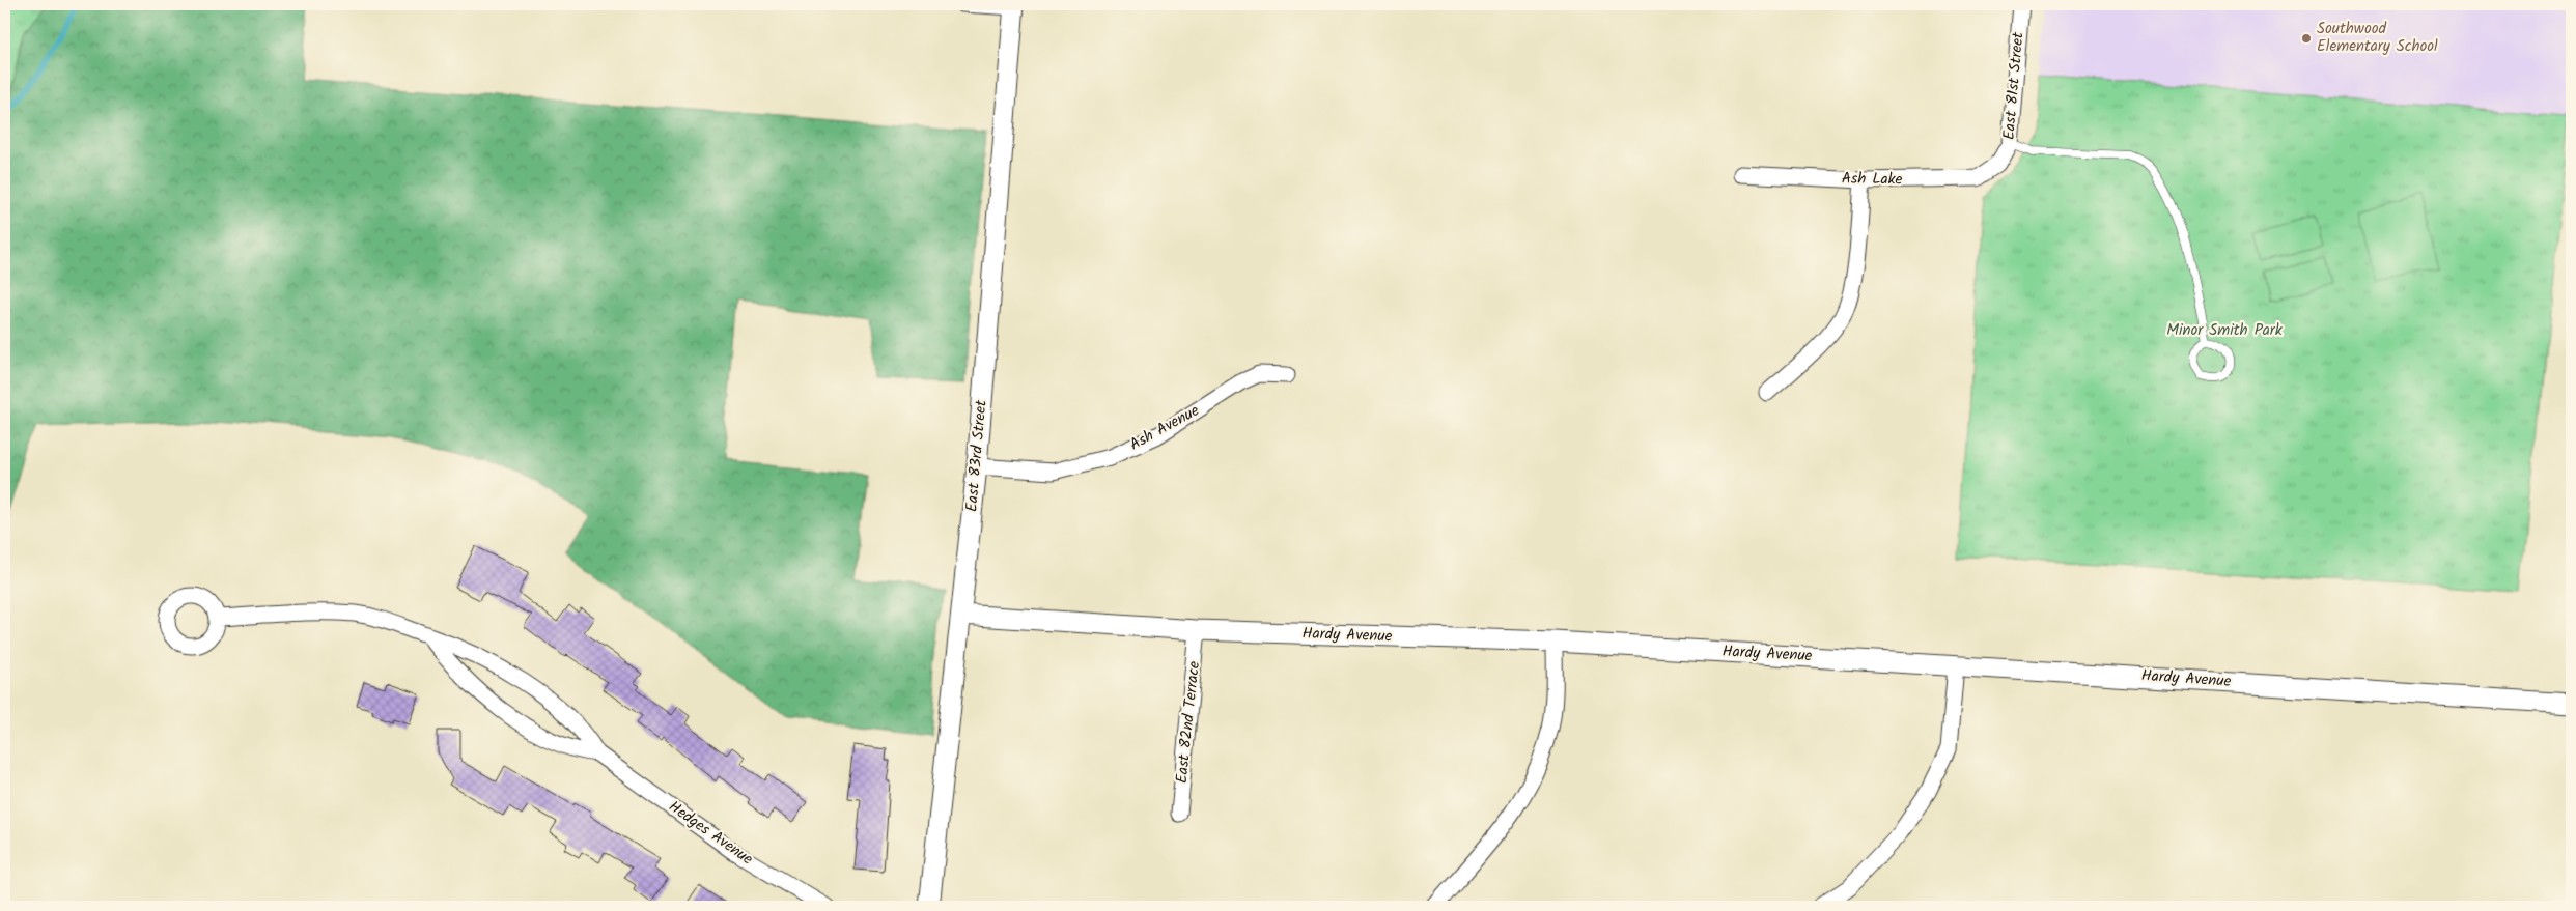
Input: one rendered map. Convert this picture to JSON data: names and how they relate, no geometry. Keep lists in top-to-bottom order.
{
  "streets": {
    "street": [
      "East 81st Street",
      "Ash Lake",
      "Ash Avenue",
      "East 83rd Street",
      "Hardy Avenue",
      "East 82nd Terrace",
      "Hedges Avenue"
    ]
  },
  "crossings": [
    ["East 81st Street", "Ash Lake"],
    ["Ash Avenue", "East 83rd Street"],
    ["East 83rd Street", "Hardy Avenue"],
    ["Hardy Avenue", "East 82nd Terrace"]
  ],
  "parks": ["Minor Smith Park"],
  "places": ["Southwood Elementary School"]
}
